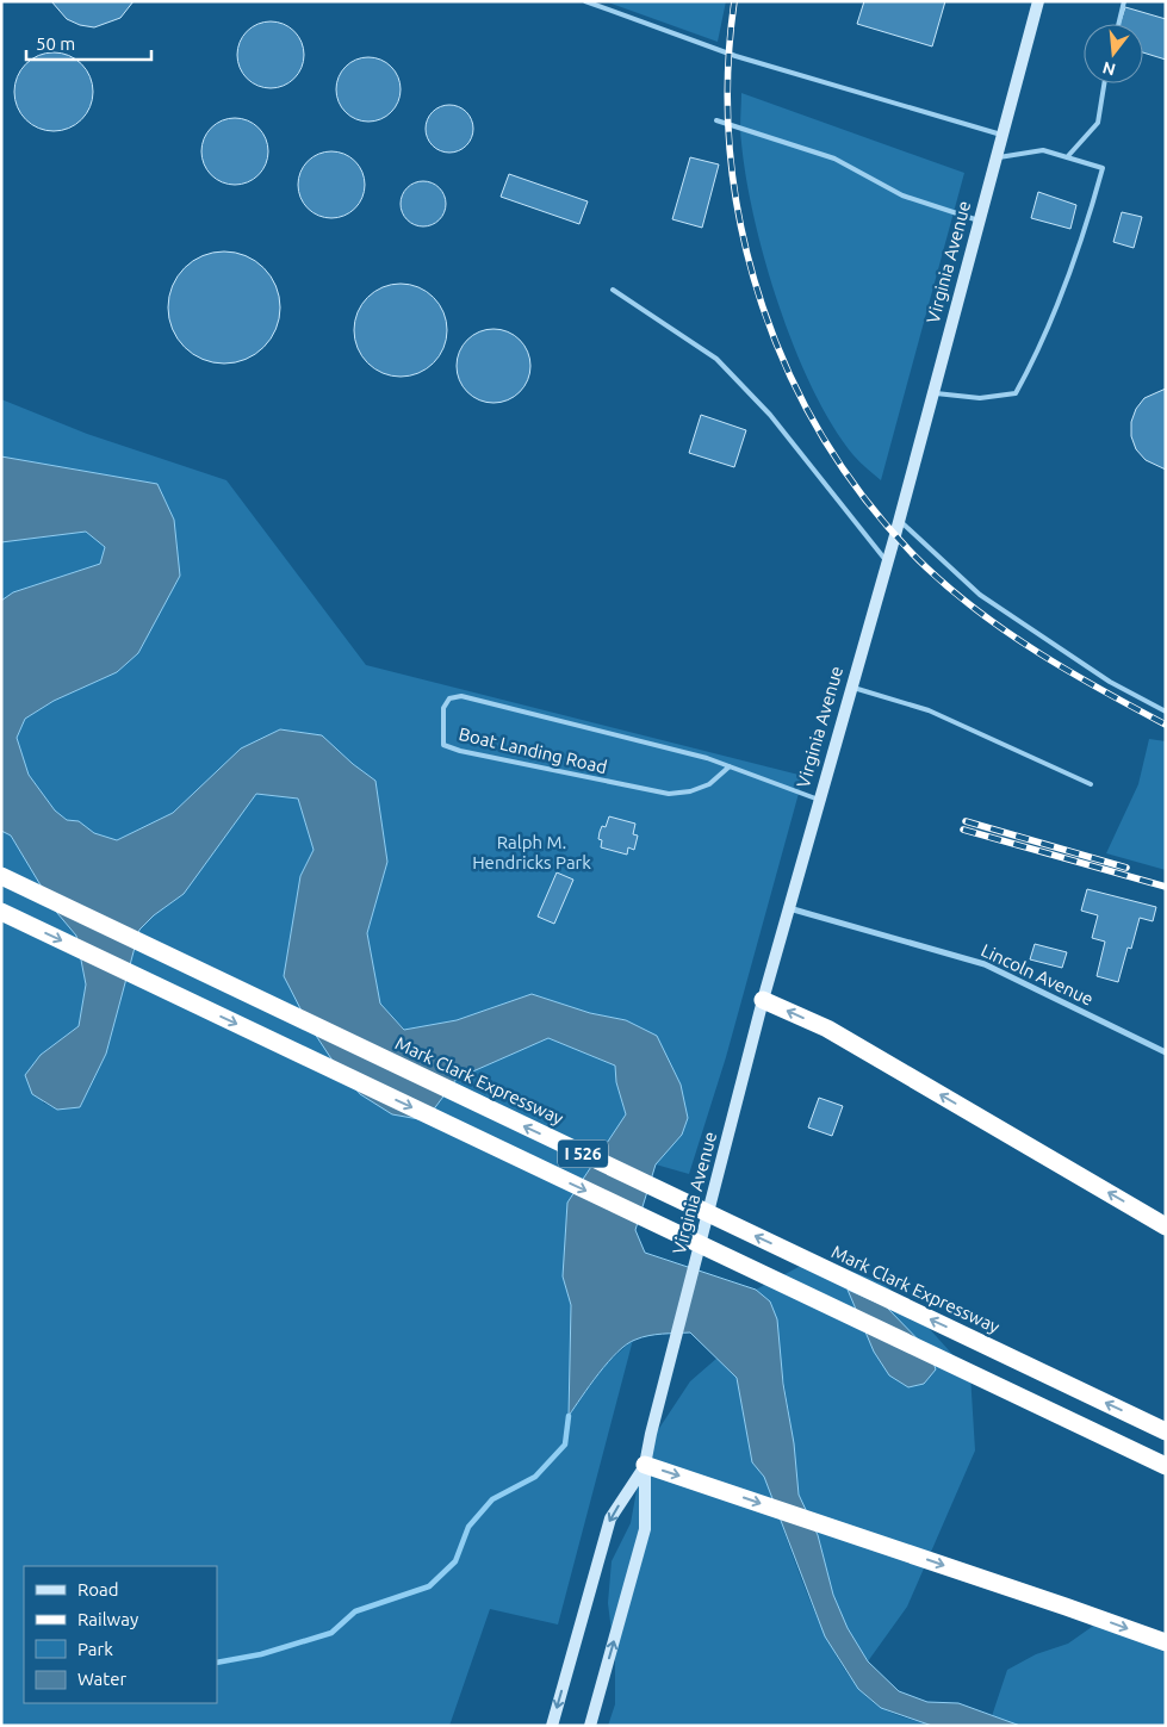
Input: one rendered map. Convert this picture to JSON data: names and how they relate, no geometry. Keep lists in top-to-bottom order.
{
  "streets": {
    "highway": ["Mark Clark Expressway", "I 526"],
    "main road": ["Virginia Avenue"],
    "street": ["Lincoln Avenue"],
    "lane": ["Boat Landing Road"]
  },
  "crossings": [
    ["Virginia Avenue", "Boat Landing Road"],
    ["Virginia Avenue", "Lincoln Avenue"]
  ],
  "parks": ["Ralph M. Hendricks Park"],
  "legend": [
    "Road",
    "Railway",
    "Park",
    "Water"
  ],
  "scale_bar": "50 m",
  "north": "bottom"
}
